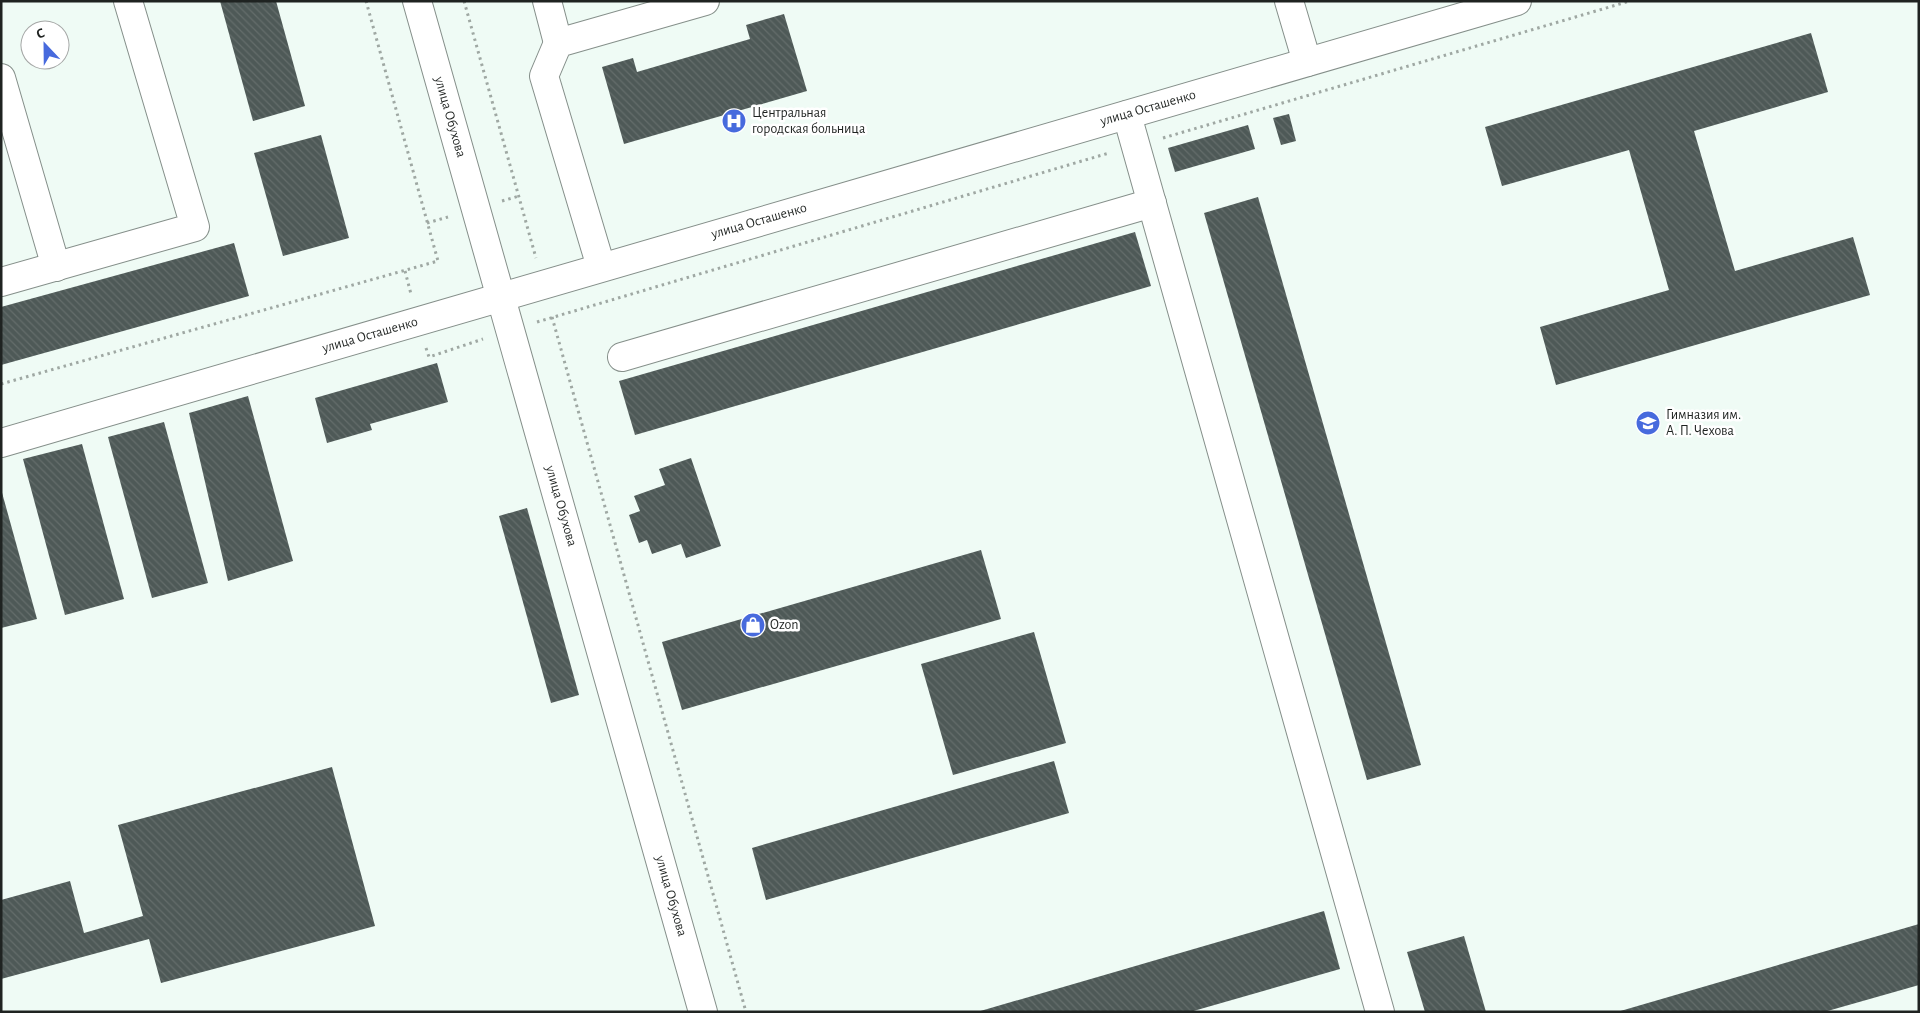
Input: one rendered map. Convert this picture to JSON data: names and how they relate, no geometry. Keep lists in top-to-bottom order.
{
  "streets": {
    "street": ["улица Осташенко", "улица Обухова"]
  },
  "crossings": [
    ["улица Осташенко", "улица Обухова"]
  ],
  "places": {
    "hospital": ["Центральная городская больница"],
    "school or university": ["Гимназия им. А. П. Чехова"],
    "shop": ["Ozon"]
  },
  "north": "top"
}
